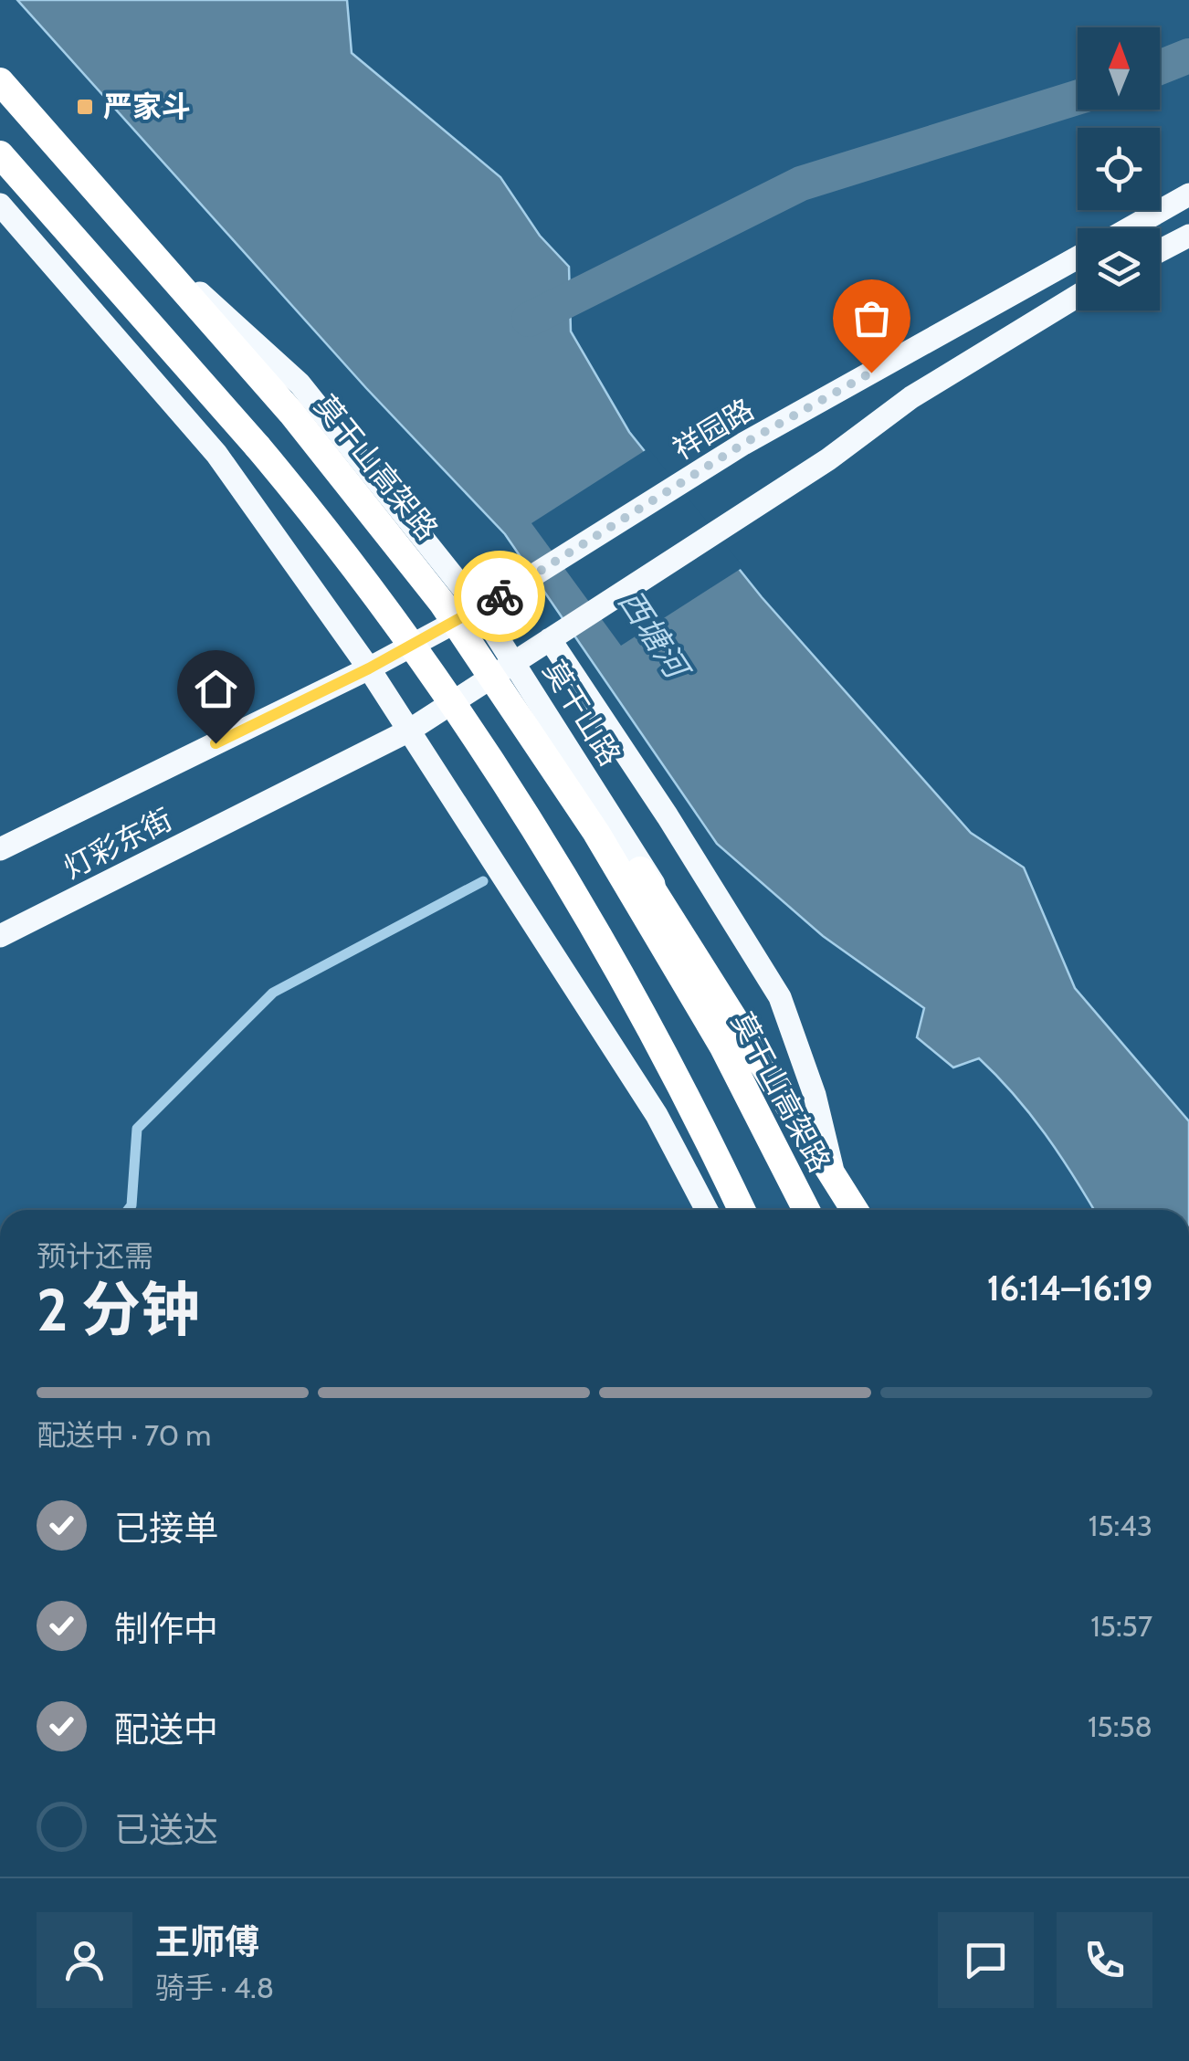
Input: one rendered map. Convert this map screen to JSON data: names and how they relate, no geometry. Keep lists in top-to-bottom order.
{
  "streets": {
    "highway": ["莫干山高架路"],
    "main road": ["祥园路", "莫干山路", "灯彩东街"]
  },
  "crossings": [
    ["祥园路", "莫干山路"],
    ["祥园路", "灯彩东街"]
  ],
  "water": ["西塘河"],
  "places": {
    "transit": ["严家斗"]
  },
  "north": "top",
  "page": {
    "heading": ["2 分钟", "预计还需", "16:14–16:19"],
    "panel": ["王师傅", "骑手 · 4.8"],
    "bar": "配送中 · 70 m",
    "list": [
      ["已接单", "15:43"],
      ["制作中", "15:57"],
      ["配送中", "15:58"],
      "已送达"
    ]
  }
}
